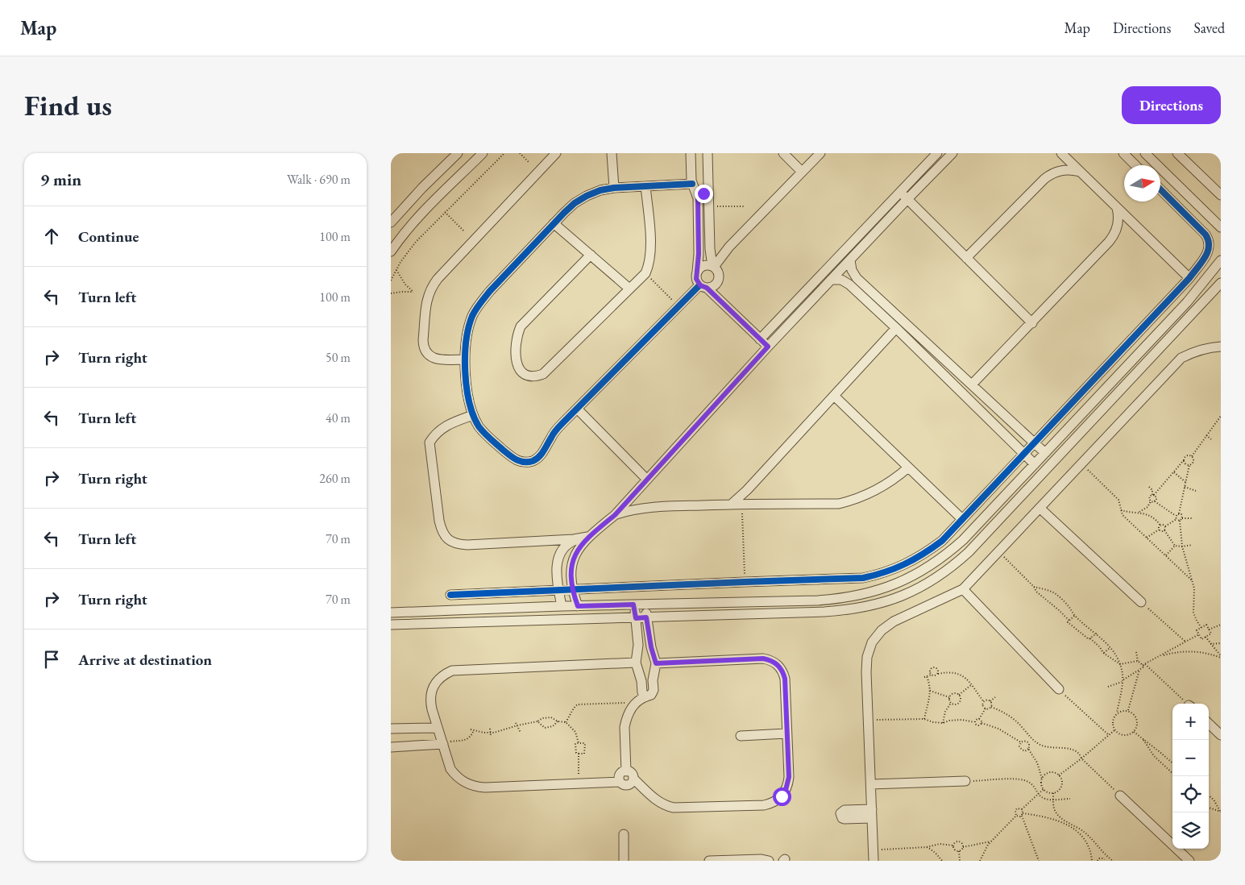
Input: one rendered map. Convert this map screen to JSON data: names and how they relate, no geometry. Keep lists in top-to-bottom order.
{
  "north": "right",
  "page": {
    "header": "Map",
    "nav": ["Map", "Directions", "Saved"],
    "buttons": "Directions",
    "title": "Find us",
    "heading": ["9 min", "Walk · 690 m"],
    "list": [
      ["Continue", "100 m"],
      ["Turn left", "100 m"],
      ["Turn right", "50 m"],
      ["Turn left", "40 m"],
      ["Turn right", "260 m"],
      ["Turn left", "70 m"],
      ["Turn right", "70 m"],
      "Arrive at destination"
    ],
    "map_buttons": ["+", "−"]
  }
}
